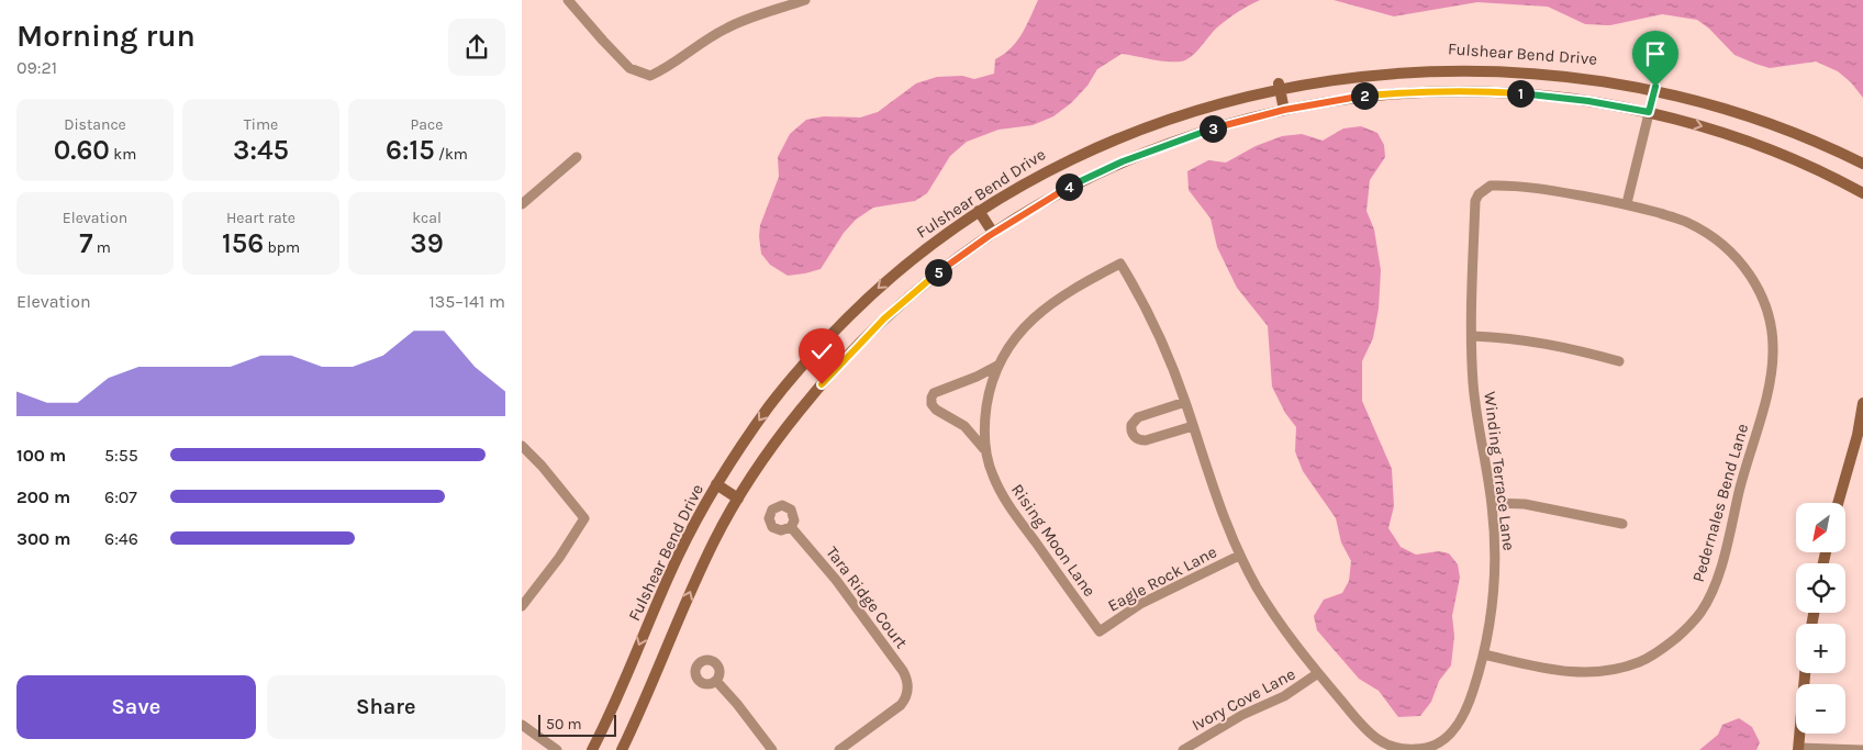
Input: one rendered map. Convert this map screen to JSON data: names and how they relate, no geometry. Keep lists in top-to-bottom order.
{
  "streets": {
    "main road": ["Fulshear Bend Drive"],
    "street": [
      "Winding Terrace Lane",
      "Pedernales Bend Lane",
      "Rising Moon Lane",
      "Eagle Rock Lane",
      "Tara Ridge Court",
      "Ivory Cove Lane"
    ]
  },
  "crossings": [
    ["Winding Terrace Lane", "Pedernales Bend Lane"],
    ["Winding Terrace Lane", "Rising Moon Lane"],
    ["Winding Terrace Lane", "Eagle Rock Lane"],
    ["Winding Terrace Lane", "Ivory Cove Lane"],
    ["Rising Moon Lane", "Eagle Rock Lane"]
  ],
  "scale_bar": "50 m",
  "north": "bottom left",
  "page": {
    "heading": ["Morning run", "09:21"],
    "pins": [
      "1",
      "2",
      "3",
      "4",
      "5"
    ],
    "stats": [
      ["Distance", "0.60 km"],
      ["Time", "3:45"],
      ["Pace", "6:15 /km"],
      ["Elevation", "7 m"],
      ["Heart rate", "156 bpm"],
      ["kcal", "39"]
    ],
    "chart": ["Elevation", "135–141 m"],
    "list": [
      {
        "name": "100 m",
        "note": "5:55"
      },
      {
        "name": "200 m",
        "note": "6:07"
      },
      {
        "name": "300 m",
        "note": "6:46"
      }
    ],
    "map_buttons": ["+", "−"],
    "buttons": ["Save", "Share"],
    "scale": "50 m"
  }
}
